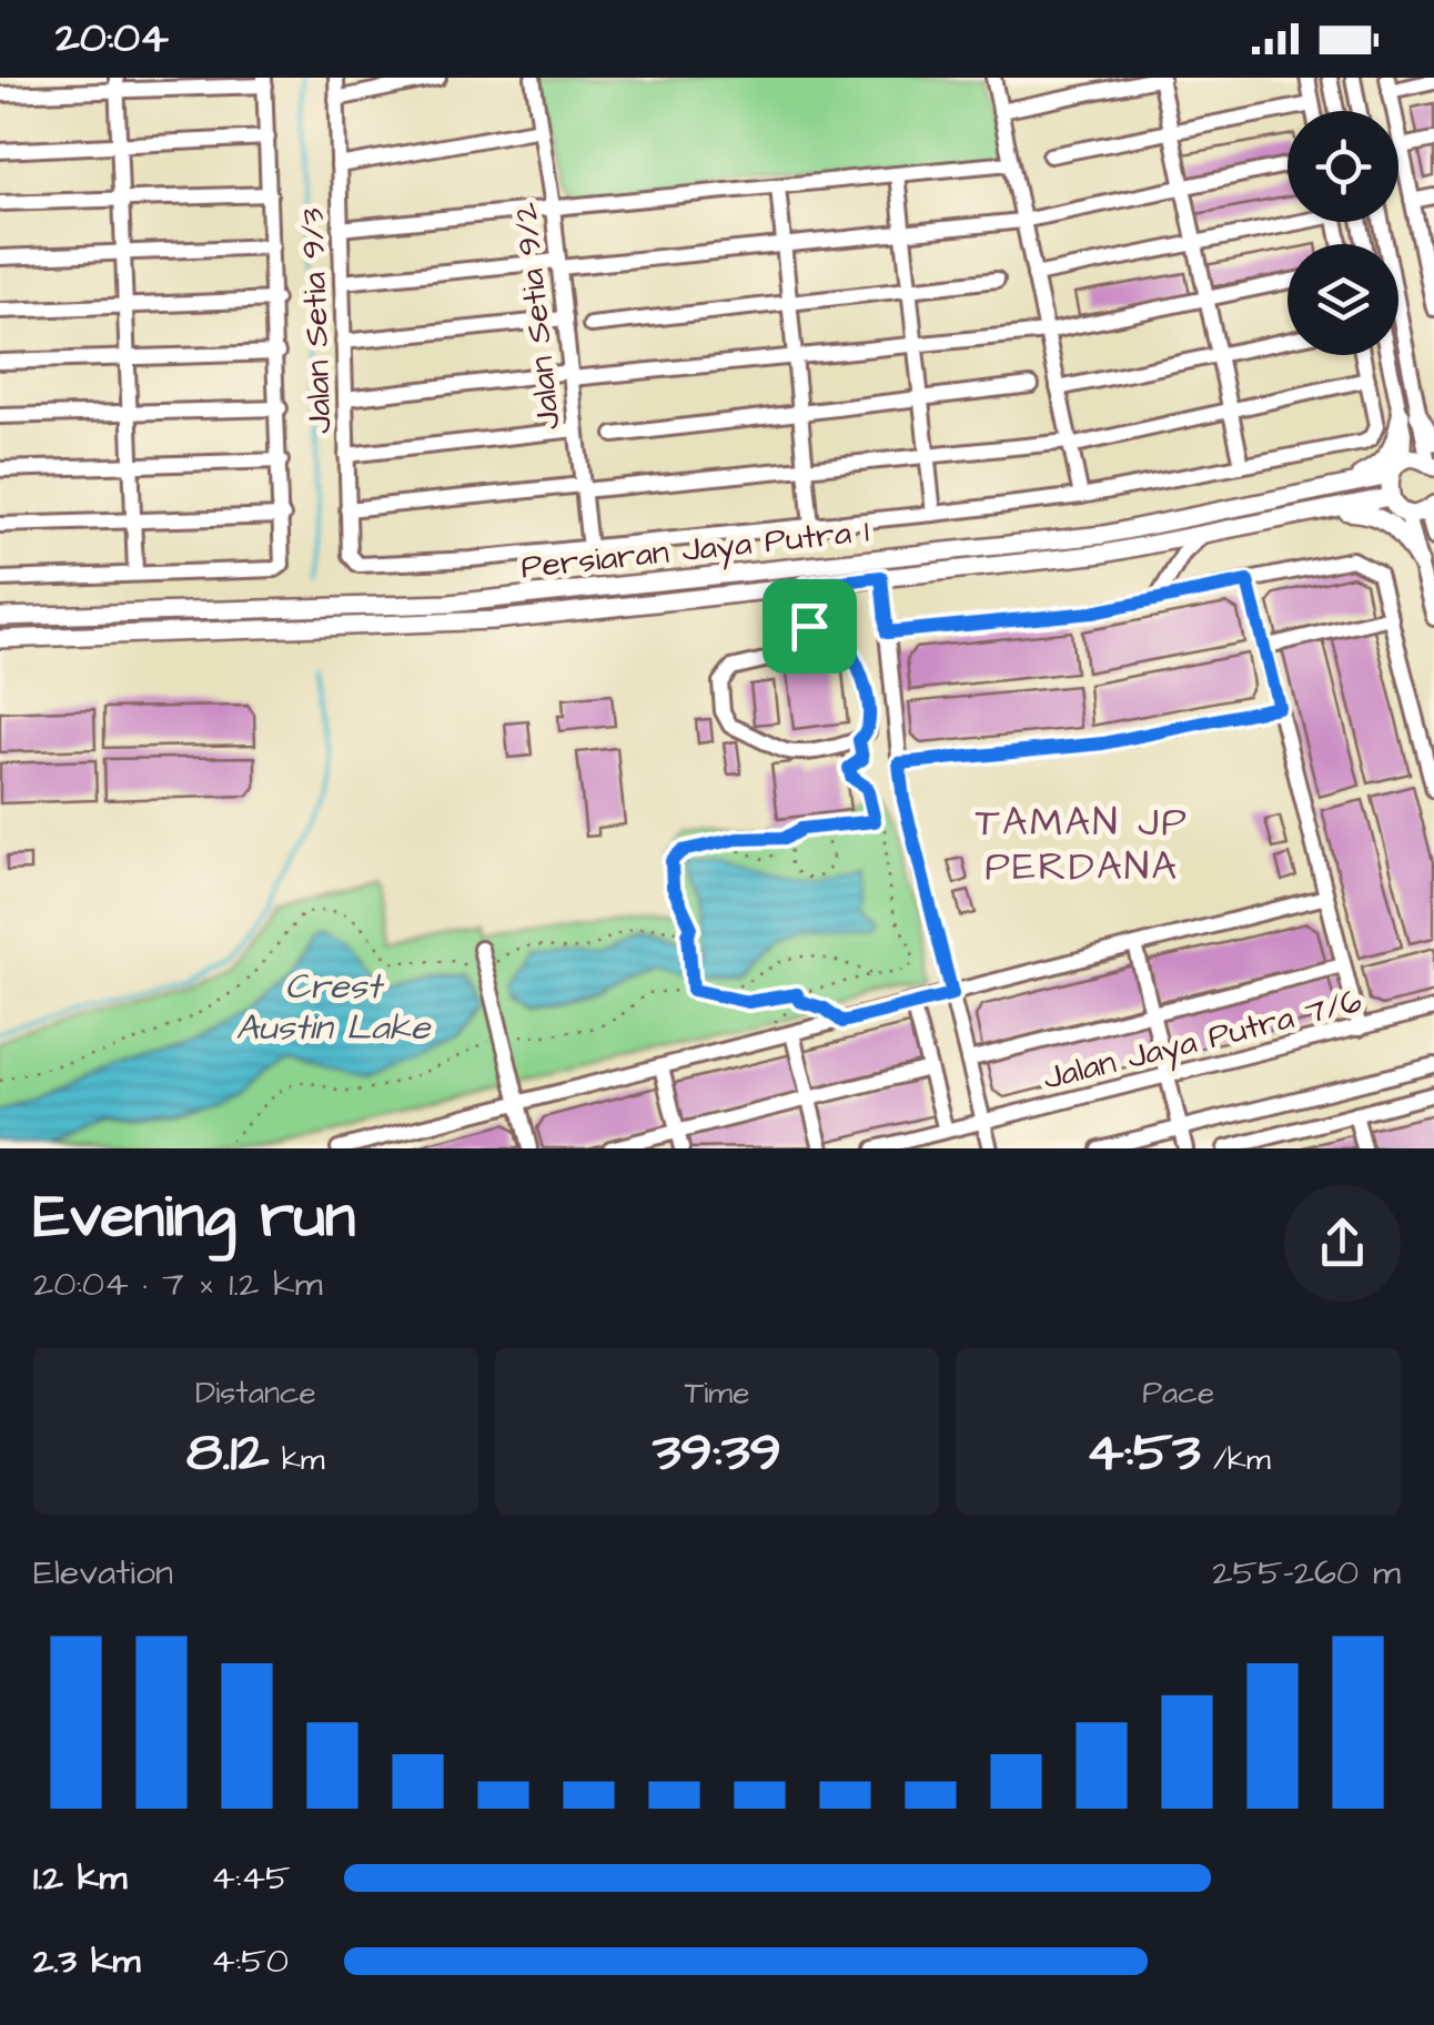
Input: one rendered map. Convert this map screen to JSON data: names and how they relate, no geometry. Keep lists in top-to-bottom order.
{
  "streets": {
    "main road": ["Persiaran Jaya Putra 1"],
    "street": ["Jalan Setia 9/2", "Jalan Setia 9/3", "Jalan Jaya Putra 7/6"]
  },
  "crossings": [
    ["Jalan Setia 9/2", "Jalan Setia 9/3"]
  ],
  "districts": ["TAMAN JP PERDANA"],
  "water": ["Crest Austin Lake"],
  "page": {
    "status": "20:04",
    "heading": ["Evening run", "20:04 · 7 × 1.2 km"],
    "stats": [
      ["Distance", "8.12 km"],
      ["Time", "39:39"],
      ["Pace", "4:53 /km"]
    ],
    "chart": ["Elevation", "255–260 m"],
    "list": [
      {
        "name": "1.2 km",
        "note": "4:45"
      },
      {
        "name": "2.3 km",
        "note": "4:50"
      }
    ]
  }
}
